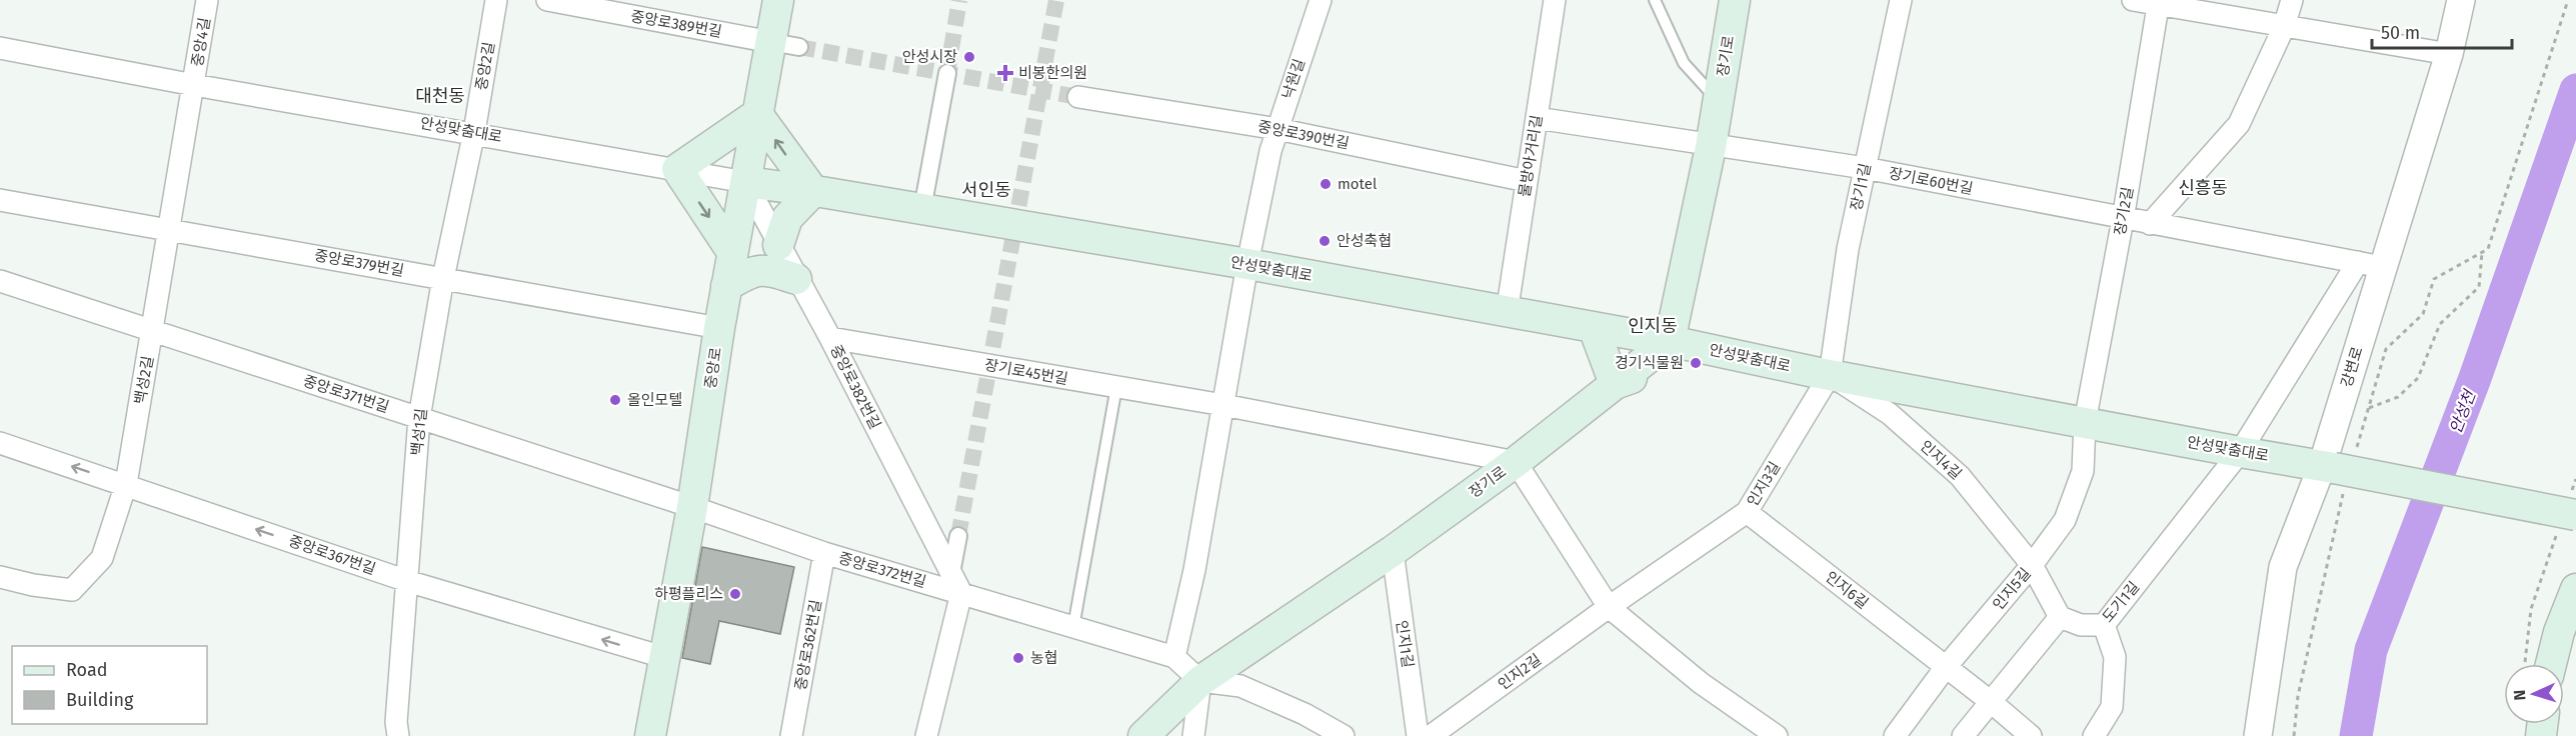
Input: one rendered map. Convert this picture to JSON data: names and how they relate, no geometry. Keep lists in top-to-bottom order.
{
  "streets": {
    "main road": ["장기로", "안성맞춤대로", "중앙로"],
    "street": [
      "중앙로389번길",
      "중앙4길",
      "중앙2길",
      "낙원길",
      "중앙로390번길",
      "물방아거리길",
      "장기로60번길",
      "장기1길",
      "장기2길",
      "중앙로379번길",
      "강변로",
      "장기로45번길",
      "백성2길",
      "중앙로382번길",
      "중앙로371번길",
      "백성1길",
      "인지4길",
      "인지3길",
      "중앙로367번길",
      "중앙로372번길",
      "인지5길",
      "인지6길",
      "도기1길",
      "인지1길",
      "중앙로362번길",
      "인지2길"
    ]
  },
  "crossings": [
    ["중앙로389번길", "중앙로"],
    ["중앙4길", "안성맞춤대로"],
    ["중앙4길", "백성2길"],
    ["장기로", "안성맞춤대로"],
    ["장기로", "장기로60번길"],
    ["장기로", "장기로45번길"],
    ["장기로", "중앙로372번길"],
    ["장기로", "인지1길"],
    ["중앙2길", "안성맞춤대로"],
    ["중앙2길", "백성1길"],
    ["낙원길", "안성맞춤대로"],
    ["낙원길", "중앙로390번길"],
    ["안성맞춤대로", "물방아거리길"],
    ["안성맞춤대로", "장기1길"],
    ["안성맞춤대로", "장기2길"],
    ["안성맞춤대로", "강변로"],
    ["안성맞춤대로", "중앙로"],
    ["안성맞춤대로", "백성2길"],
    ["안성맞춤대로", "중앙로382번길"],
    ["안성맞춤대로", "백성1길"],
    ["안성맞춤대로", "인지4길"],
    ["안성맞춤대로", "인지3길"],
    ["안성맞춤대로", "인지5길"],
    ["안성맞춤대로", "도기1길"],
    ["중앙로390번길", "물방아거리길"],
    ["장기로60번길", "장기1길"],
    ["장기로60번길", "장기2길"],
    ["장기로60번길", "강변로"],
    ["장기1길", "인지4길"],
    ["장기1길", "인지3길"],
    ["장기2길", "인지5길"],
    ["중앙로379번길", "중앙로"],
    ["중앙로379번길", "백성2길"],
    ["중앙로379번길", "백성1길"],
    ["중앙로", "중앙로382번길"],
    ["중앙로", "중앙로371번길"],
    ["중앙로", "중앙로367번길"],
    ["중앙로", "중앙로372번길"],
    ["장기로45번길", "중앙로382번길"],
    ["백성2길", "중앙로371번길"],
    ["백성2길", "중앙로367번길"],
    ["중앙로382번길", "중앙로372번길"],
    ["중앙로371번길", "백성1길"],
    ["중앙로371번길", "중앙로372번길"],
    ["백성1길", "중앙로367번길"],
    ["인지4길", "인지3길"],
    ["인지4길", "인지5길"],
    ["인지4길", "도기1길"],
    ["인지3길", "인지6길"],
    ["인지3길", "인지2길"],
    ["중앙로372번길", "중앙로362번길"],
    ["인지5길", "인지6길"]
  ],
  "one_way": ["중앙로367번길"],
  "districts": [
    "대천동",
    "신흥동",
    "서인동",
    "인지동"
  ],
  "water": ["안성천"],
  "places": {
    "other": [
      "안성시장",
      "motel",
      "안성축협",
      "경기식물원",
      "올인모텔",
      "하평플리스",
      "농협"
    ],
    "health": ["비봉한의원"]
  },
  "legend": ["Road", "Building"],
  "scale_bar": "50 m",
  "north": "left"
}
